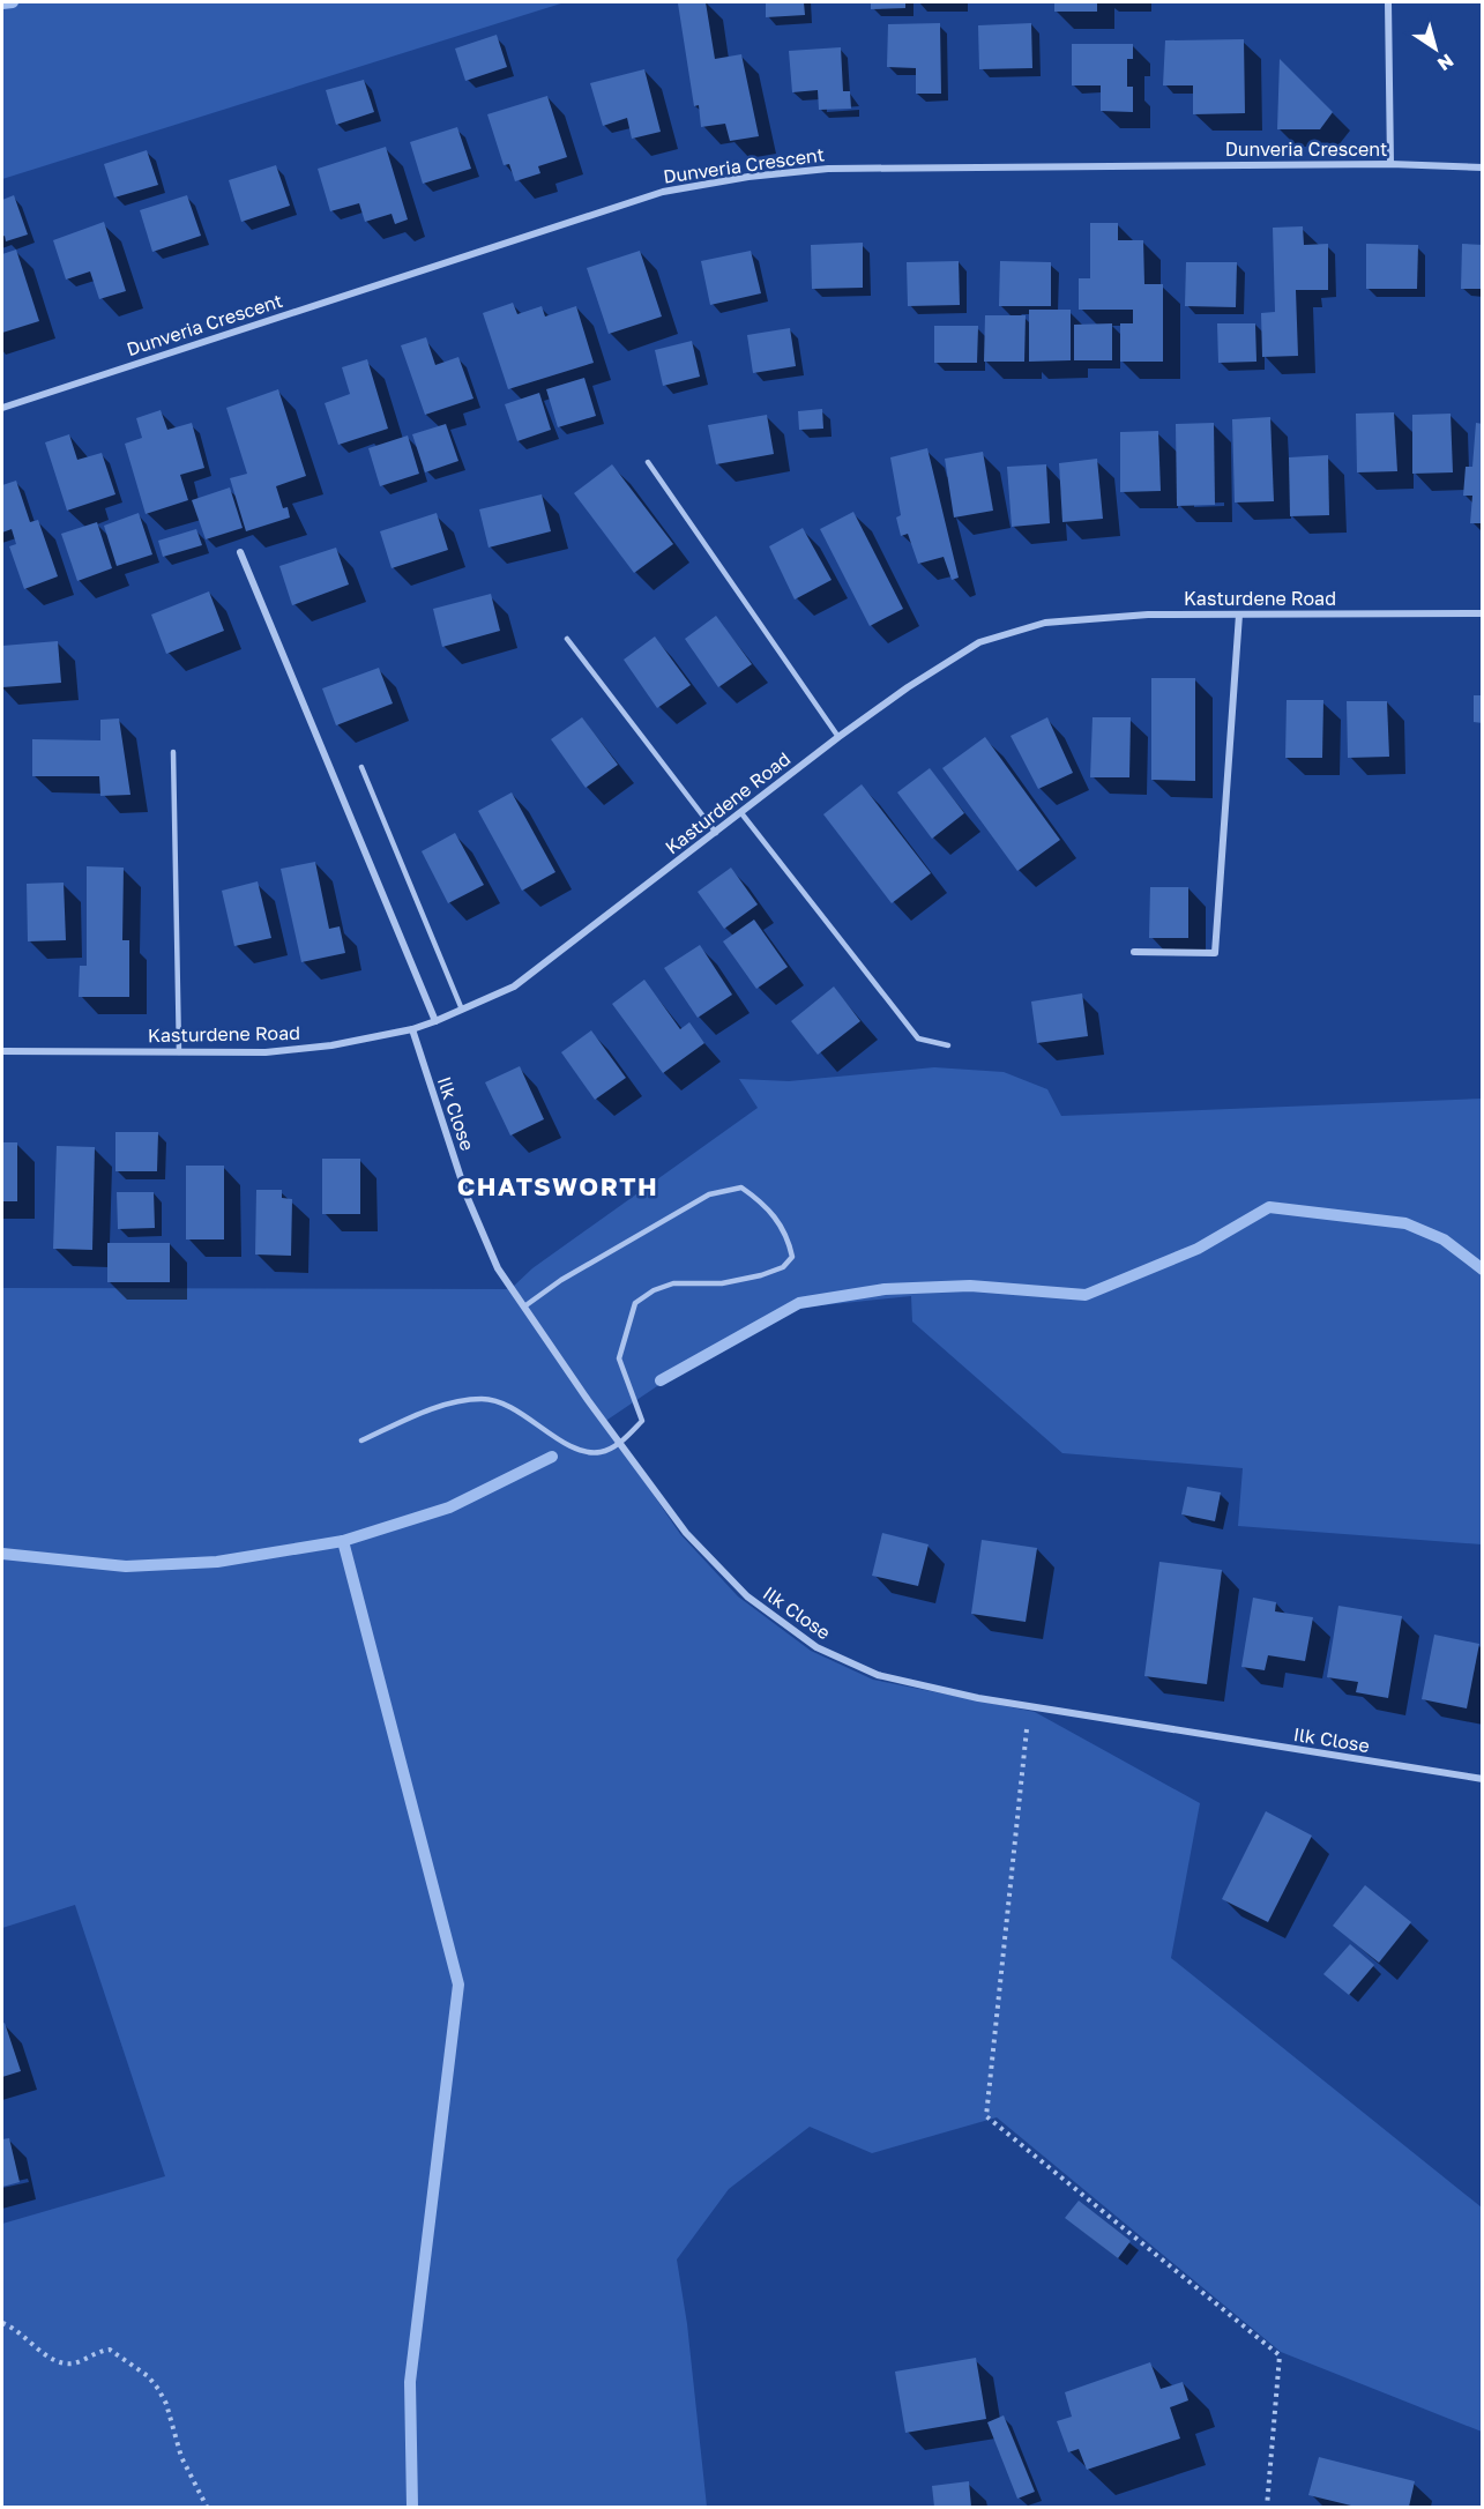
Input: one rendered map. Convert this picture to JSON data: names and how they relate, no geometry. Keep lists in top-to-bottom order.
{
  "streets": {
    "street": ["Dunveria Crescent", "Kasturdene Road", "Ilk Close"]
  },
  "crossings": [
    ["Kasturdene Road", "Ilk Close"]
  ],
  "districts": ["CHATSWORTH"],
  "north": "bottom right"
}
